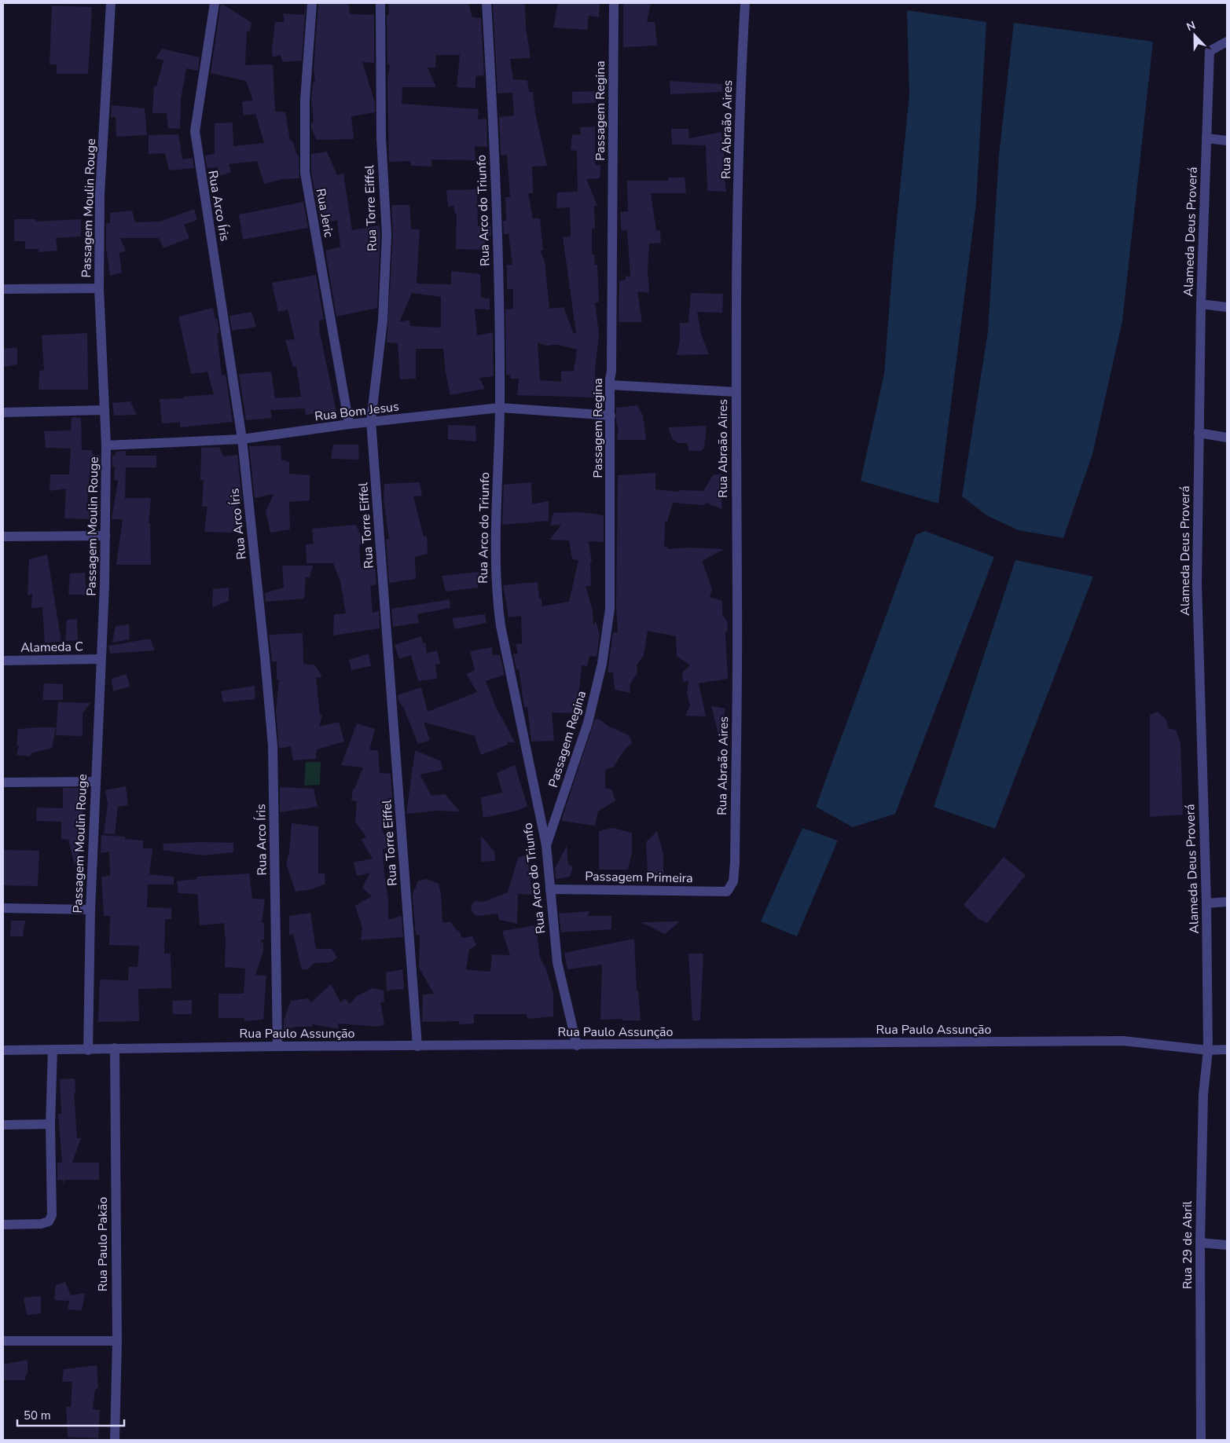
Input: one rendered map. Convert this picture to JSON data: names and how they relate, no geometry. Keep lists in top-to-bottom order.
{
  "streets": {
    "street": [
      "Passagem Regina",
      "Rua Abraão Aires",
      "Rua Arco Íris",
      "Passagem Moulin Rouge",
      "Rua Torre Eiffel",
      "Rua Arco do Triunfo",
      "Rua Jeric",
      "Alameda Deus Proverá",
      "Rua Bom Jesus",
      "Alameda C",
      "Passagem Primeira",
      "Rua Paulo Assunção",
      "Rua Paulo Pakão",
      "Rua 29 de Abril"
    ]
  },
  "crossings": [
    ["Passagem Regina", "Rua Arco do Triunfo"],
    ["Passagem Regina", "Rua Bom Jesus"],
    ["Rua Abraão Aires", "Passagem Primeira"],
    ["Rua Arco Íris", "Rua Bom Jesus"],
    ["Rua Arco Íris", "Rua Paulo Assunção"],
    ["Passagem Moulin Rouge", "Rua Bom Jesus"],
    ["Passagem Moulin Rouge", "Alameda C"],
    ["Passagem Moulin Rouge", "Rua Paulo Assunção"],
    ["Rua Torre Eiffel", "Rua Bom Jesus"],
    ["Rua Torre Eiffel", "Rua Paulo Assunção"],
    ["Rua Arco do Triunfo", "Rua Bom Jesus"],
    ["Rua Arco do Triunfo", "Passagem Primeira"],
    ["Rua Arco do Triunfo", "Rua Paulo Assunção"],
    ["Rua Jeric", "Rua Bom Jesus"],
    ["Alameda Deus Proverá", "Rua Paulo Assunção"],
    ["Alameda Deus Proverá", "Rua 29 de Abril"],
    ["Rua Paulo Assunção", "Rua Paulo Pakão"],
    ["Rua Paulo Assunção", "Rua 29 de Abril"]
  ],
  "scale_bar": "50 m",
  "north": "top"
}
